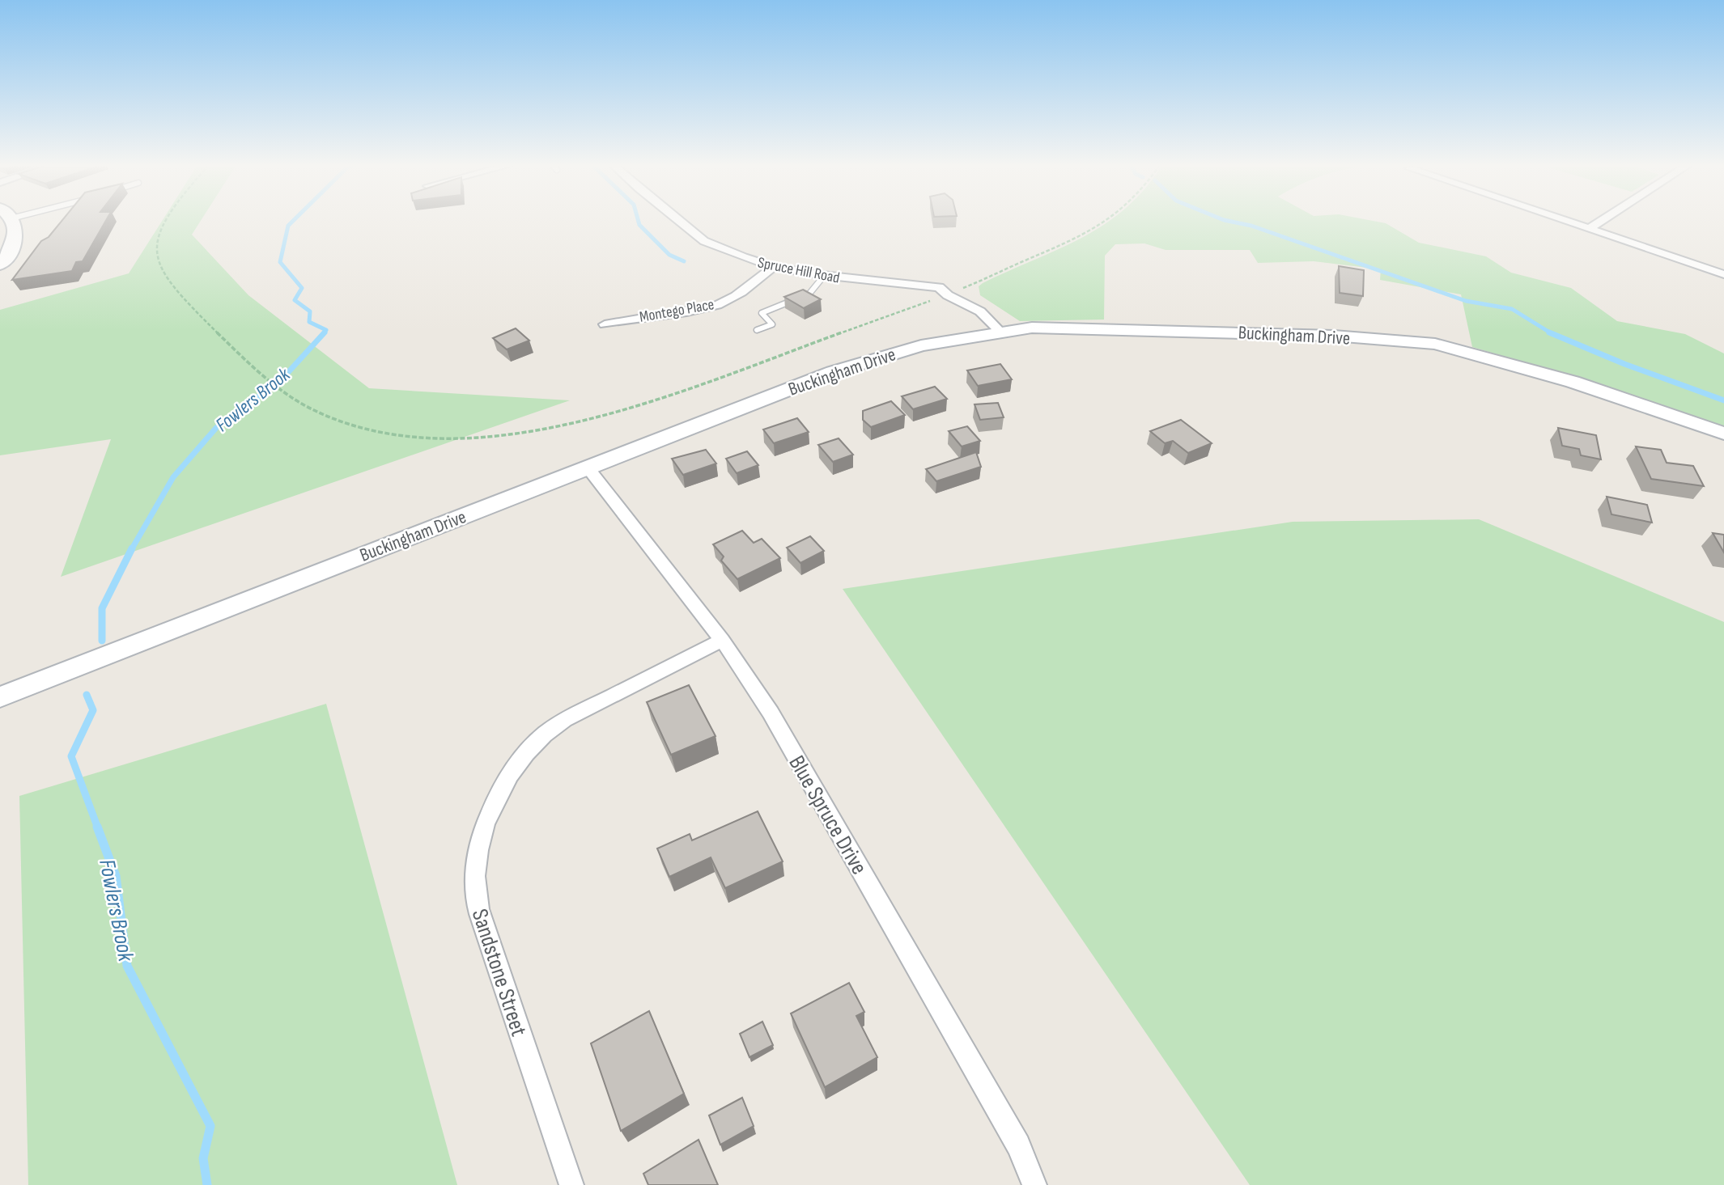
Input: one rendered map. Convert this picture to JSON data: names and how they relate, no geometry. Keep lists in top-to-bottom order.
{
  "streets": {
    "street": [
      "Spruce Hill Road",
      "Montego Place",
      "Buckingham Drive",
      "Blue Spruce Drive",
      "Sandstone Street"
    ]
  },
  "crossings": [
    ["Spruce Hill Road", "Montego Place"],
    ["Spruce Hill Road", "Buckingham Drive"],
    ["Buckingham Drive", "Blue Spruce Drive"],
    ["Blue Spruce Drive", "Sandstone Street"]
  ],
  "water": ["Fowlers Brook"]
}
